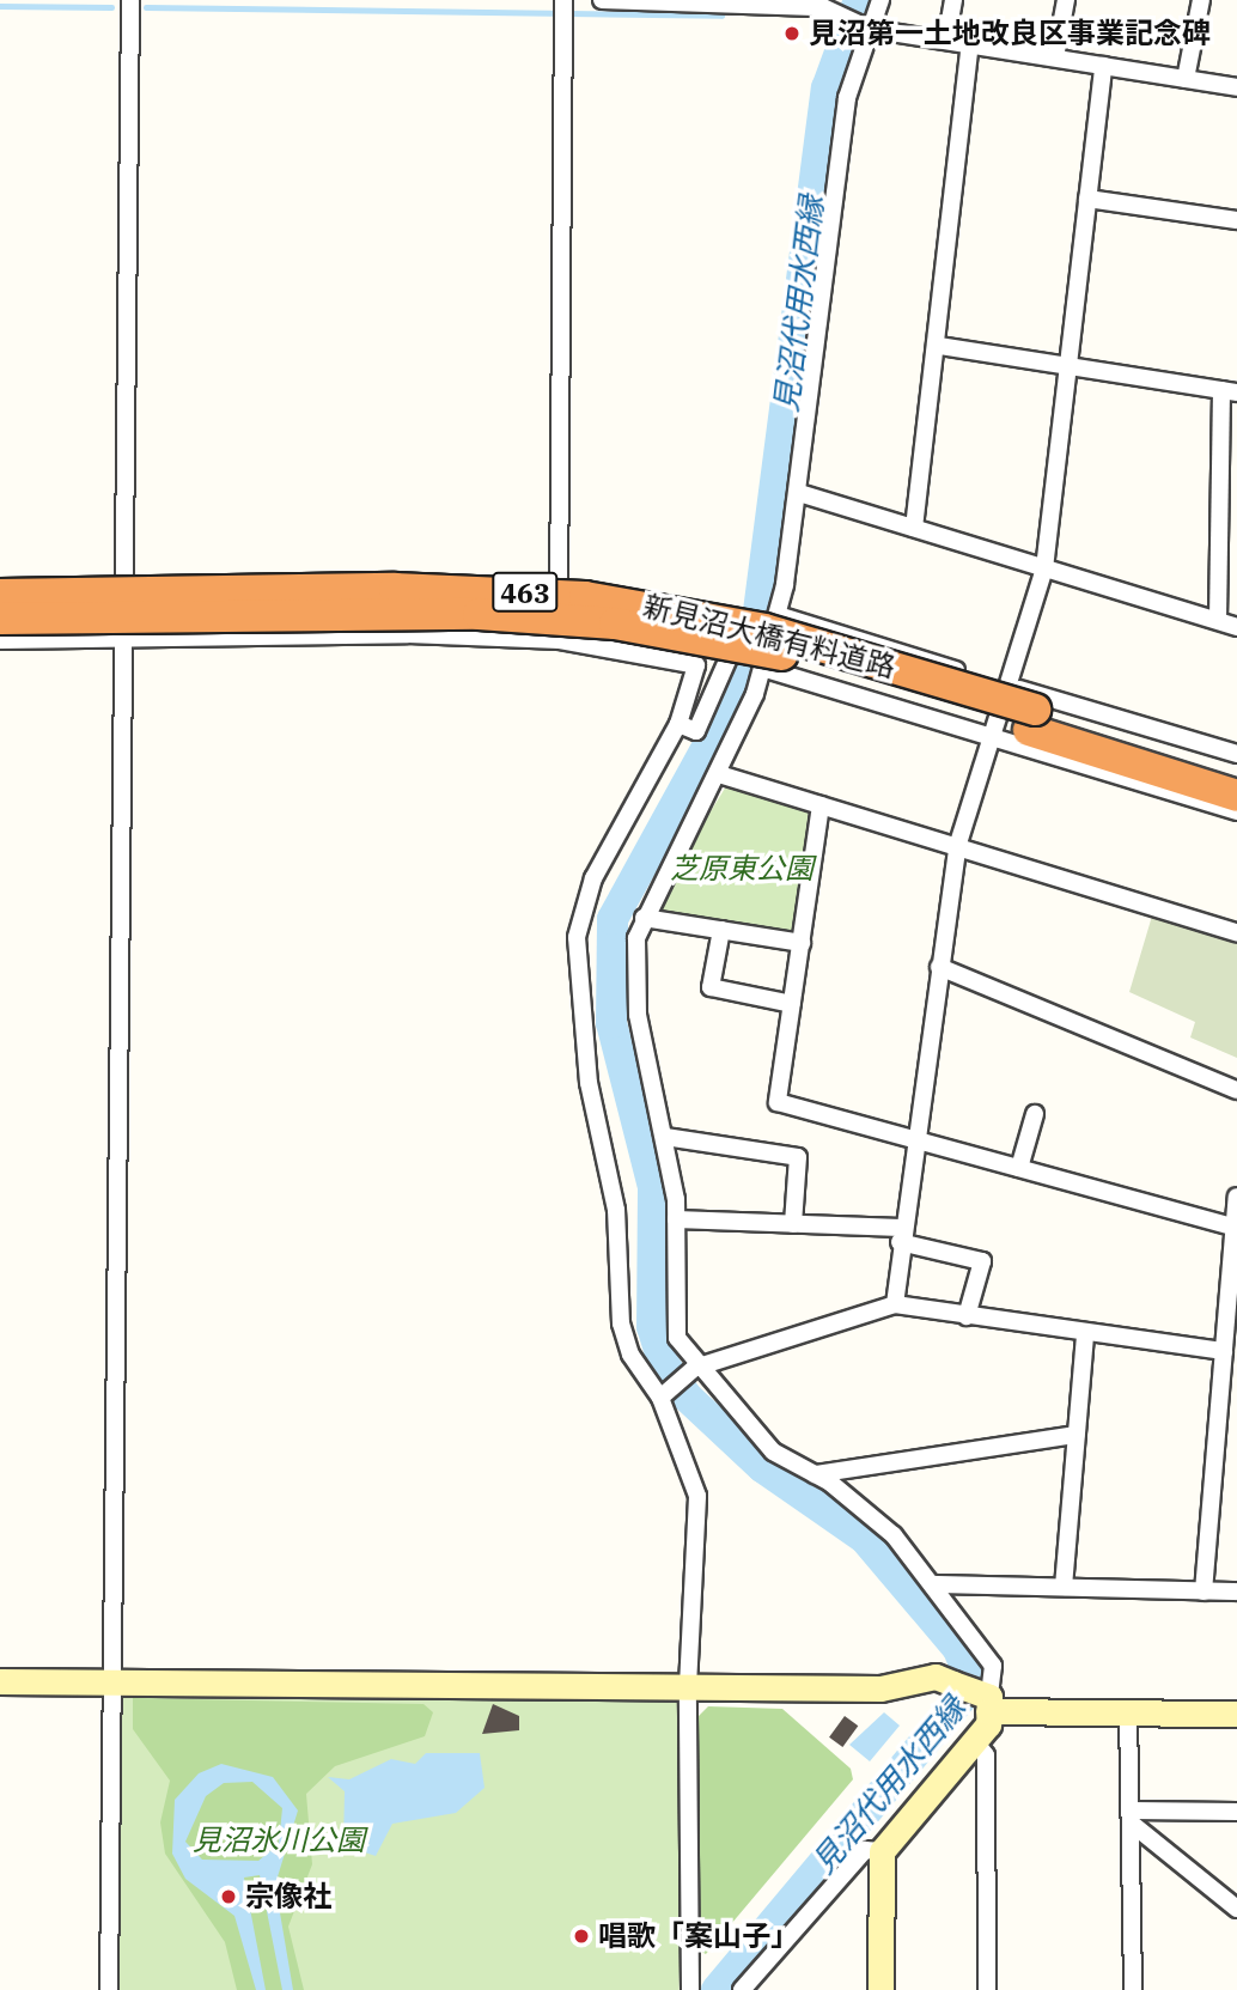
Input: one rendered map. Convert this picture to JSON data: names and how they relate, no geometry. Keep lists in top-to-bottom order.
{
  "streets": {
    "highway": ["463", "新見沼大橋有料道路"]
  },
  "water": ["見沼代用水西縁"],
  "parks": ["芝原東公園", "見沼氷川公園"],
  "places": ["見沼第一土地改良区事業記念碑", "宗像社", "唱歌「案山子」"]
}
